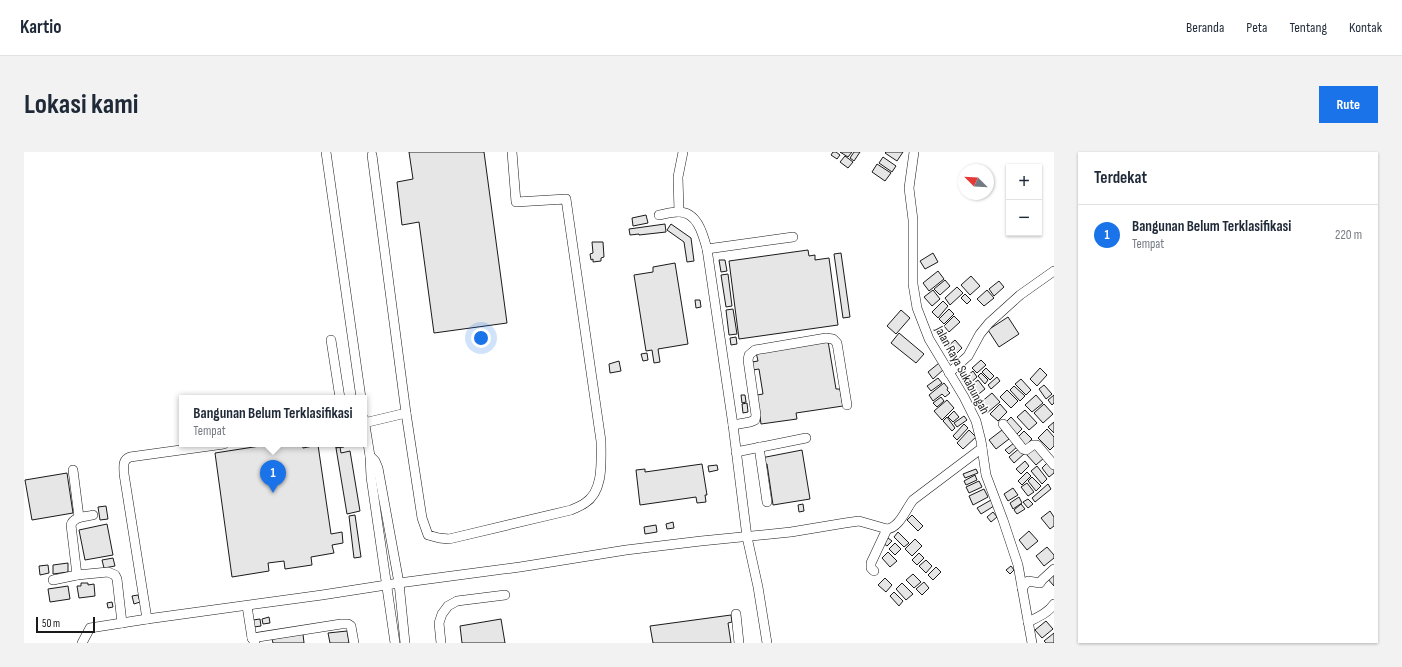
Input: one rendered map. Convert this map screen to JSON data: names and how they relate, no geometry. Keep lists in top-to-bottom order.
{
  "streets": {
    "street": ["Jalan Raya Sukabungah"]
  },
  "scale_bar": "50 m",
  "north": "top left",
  "page": {
    "header": "Kartio",
    "nav": [
      "Beranda",
      "Peta",
      "Tentang",
      "Kontak"
    ],
    "buttons": "Rute",
    "title": "Lokasi kami",
    "heading": "Terdekat",
    "map_buttons": ["+", "−"],
    "list": [
      {
        "mark": "1",
        "name": "Bangunan Belum Terklasifikasi",
        "note": "Tempat",
        "value": "220 m"
      }
    ],
    "popup": ["Bangunan Belum Terklasifikasi", "Tempat"],
    "pins": "1",
    "scale": "50 m"
  }
}
